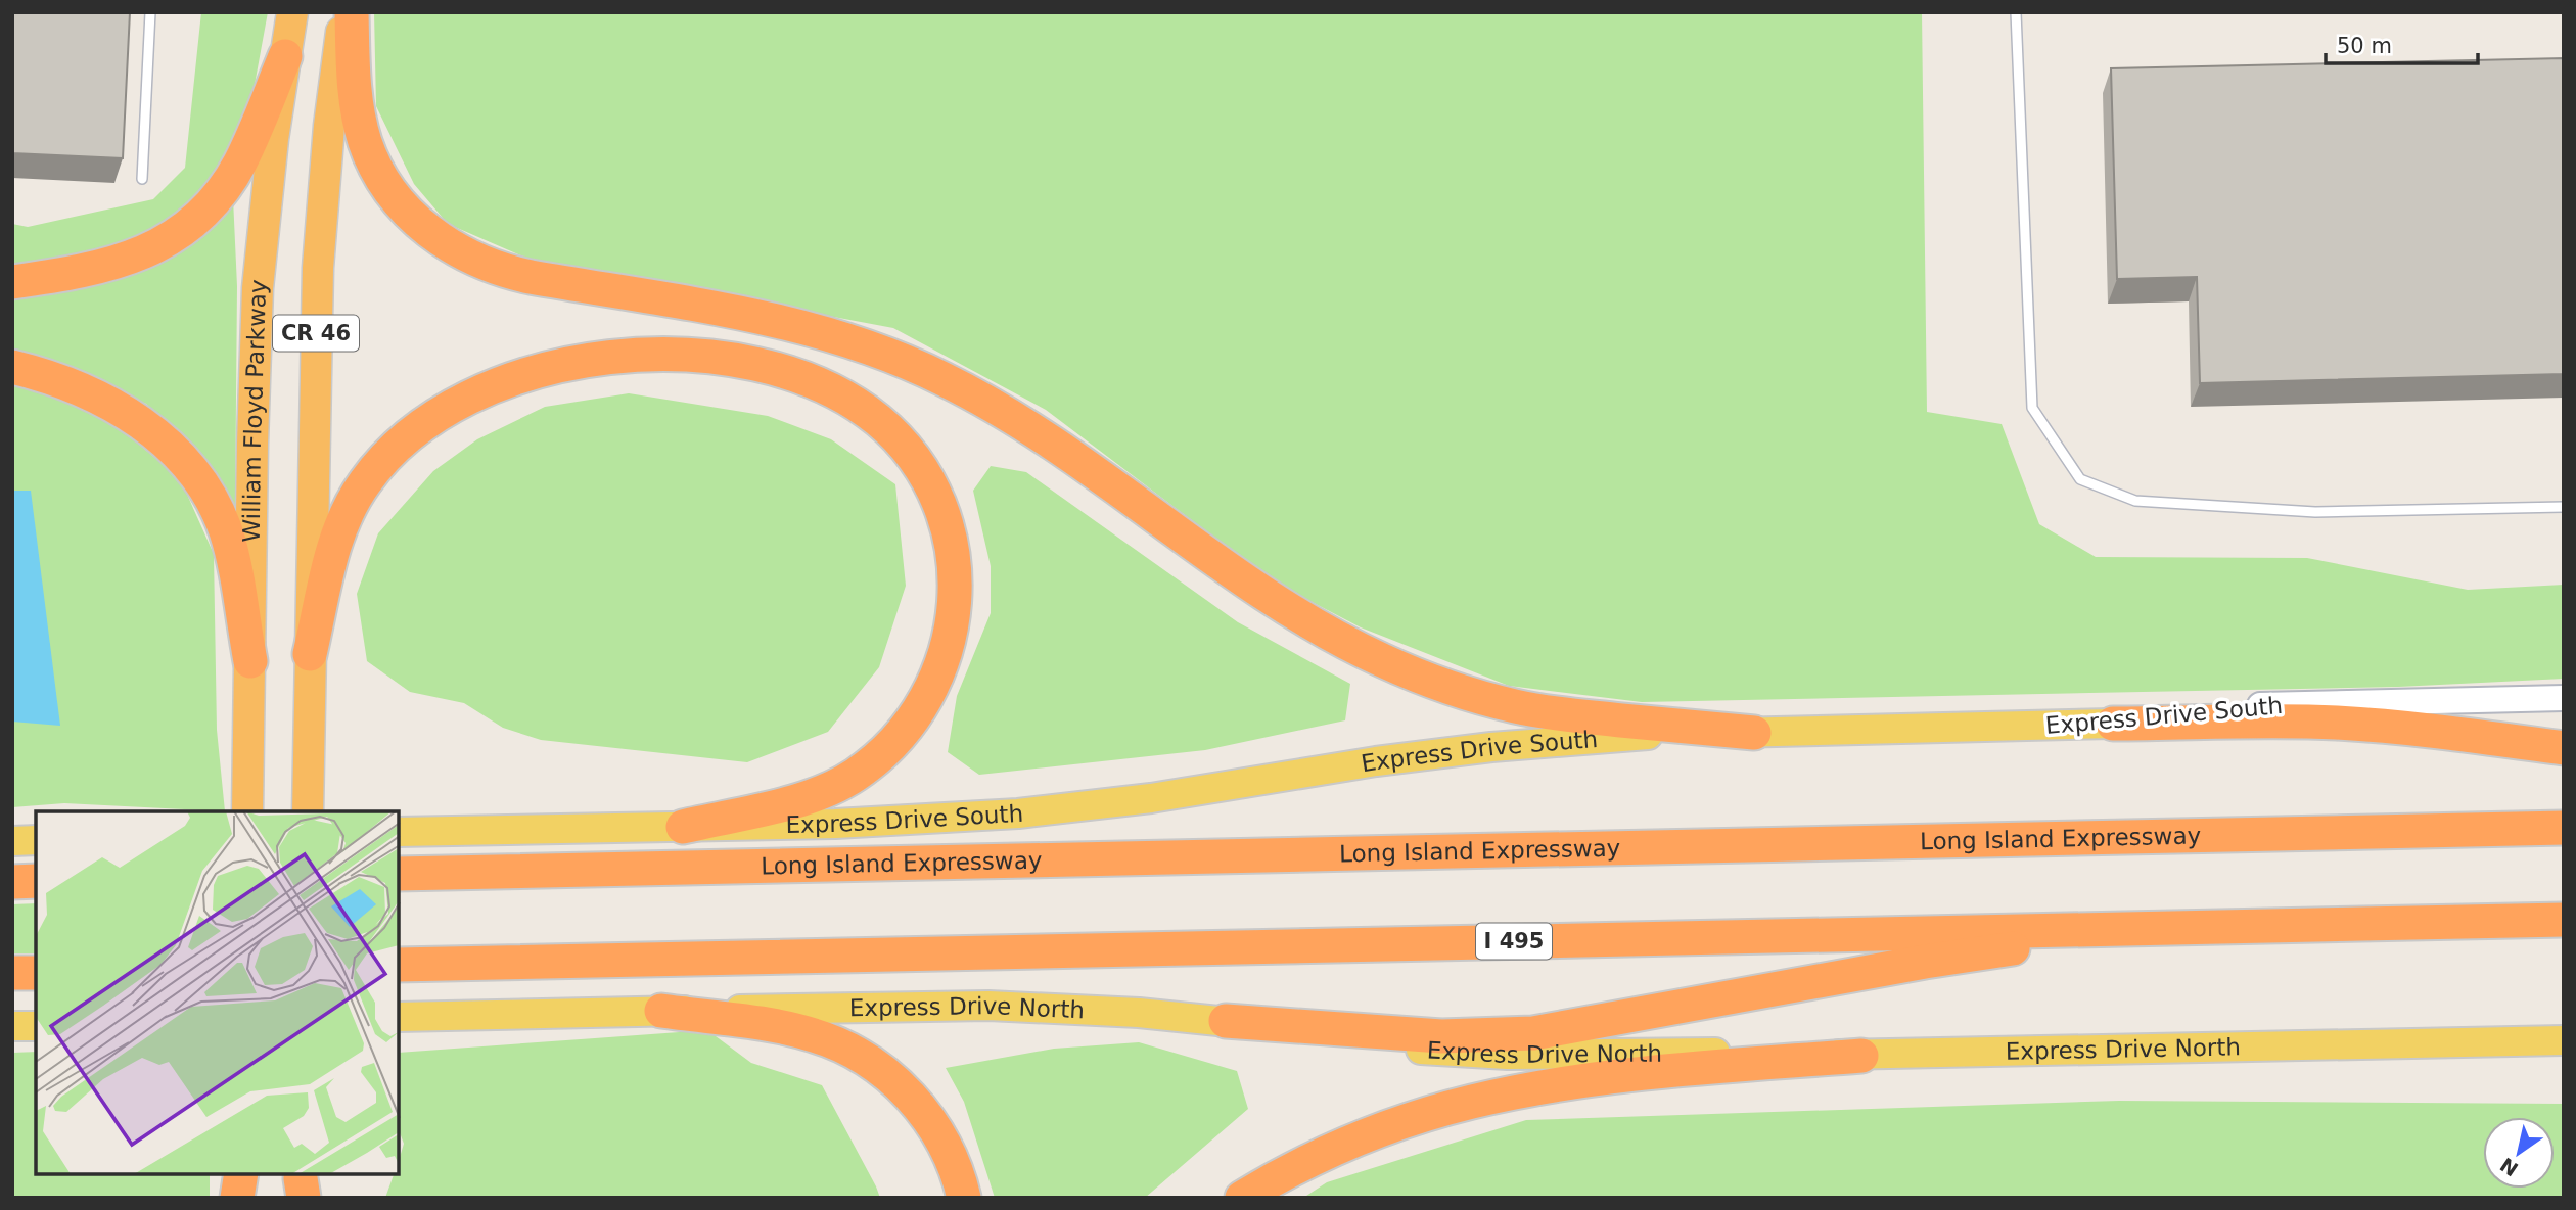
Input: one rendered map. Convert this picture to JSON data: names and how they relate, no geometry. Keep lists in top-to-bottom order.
{
  "streets": {
    "highway": [
      "CR 46",
      "William Floyd Parkway",
      "Long Island Expressway",
      "I 495"
    ],
    "main road": ["Express Drive South", "Express Drive North"]
  },
  "scale_bar": "50 m",
  "north": "bottom left"
}
